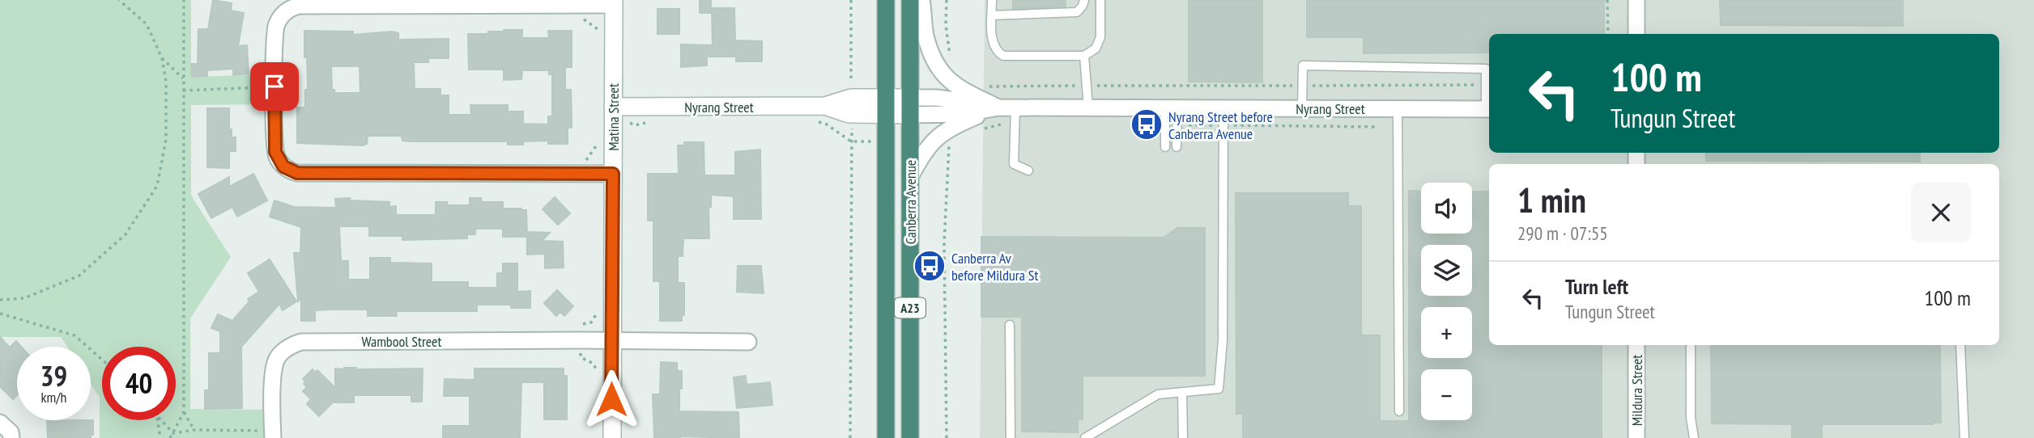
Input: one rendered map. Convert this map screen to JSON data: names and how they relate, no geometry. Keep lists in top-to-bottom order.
{
  "streets": {
    "highway": ["Canberra Avenue", "A23"],
    "street": [
      "Nyrang Street",
      "Matina Street",
      "Wambool Street",
      "Mildura Street"
    ]
  },
  "crossings": [
    ["Nyrang Street", "Matina Street"],
    ["Nyrang Street", "Canberra Avenue"],
    ["Matina Street", "Wambool Street"]
  ],
  "places": {
    "bus stop": ["Nyrang Street before Canberra Avenue", "Canberra Av before Mildura St"]
  },
  "page": {
    "turn": ["100 m", "Tungun Street"],
    "heading": ["1 min", "290 m · 07:55"],
    "map_buttons": ["+", "−"],
    "list": [
      {
        "name": "Turn left",
        "note": "Tungun Street",
        "value": "100 m"
      }
    ],
    "speed": "39 km/h",
    "limit": "40"
  }
}
